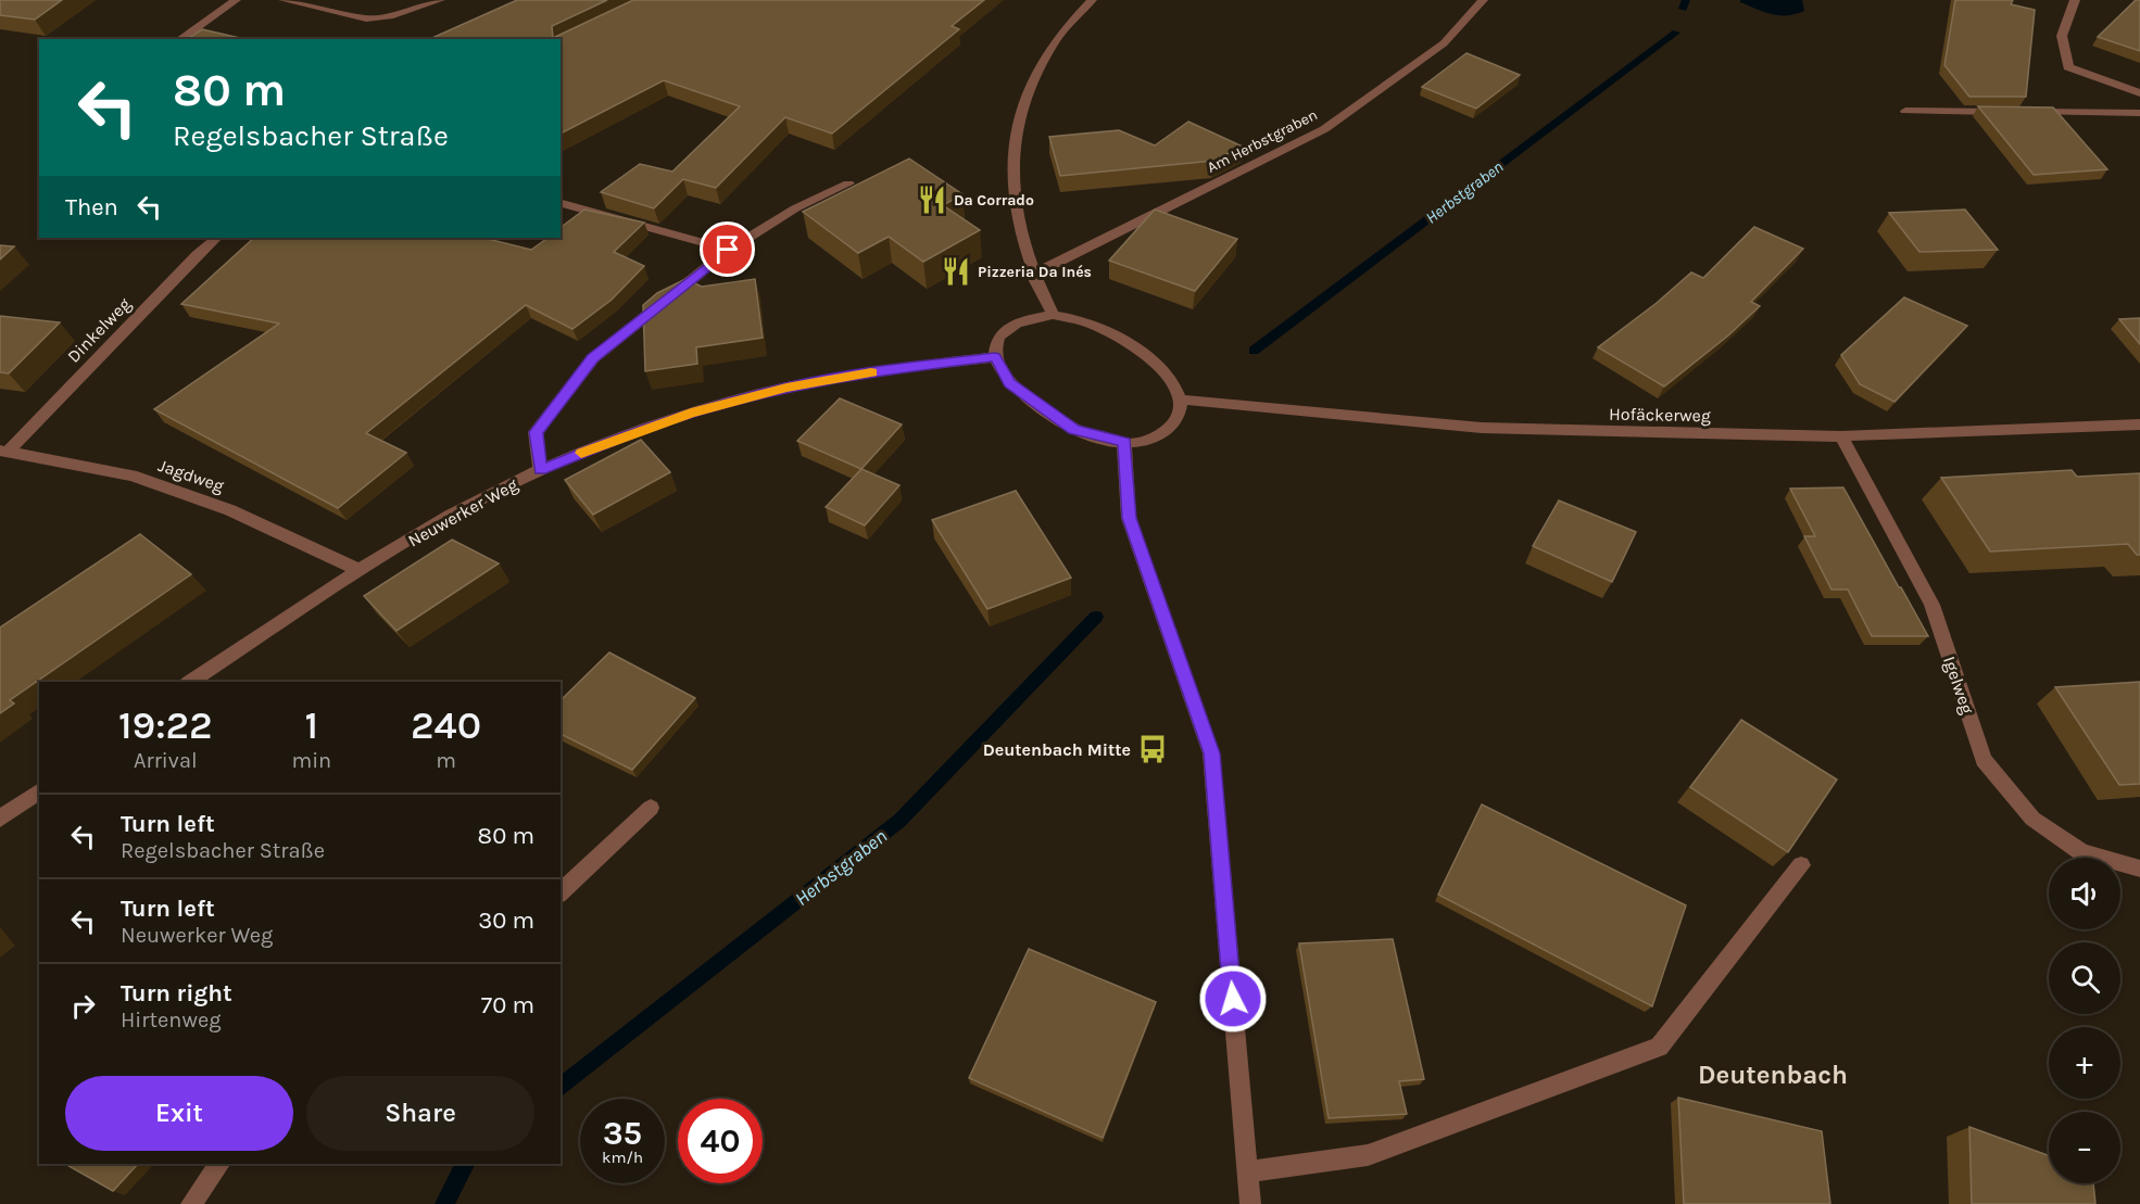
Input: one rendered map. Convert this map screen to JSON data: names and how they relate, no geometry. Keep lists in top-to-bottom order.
{
  "streets": {
    "street": [
      "Am Herbstgraben",
      "Dinkelweg",
      "Hofäckerweg",
      "Jagdweg",
      "Neuwerker Weg",
      "Igelweg"
    ]
  },
  "crossings": [
    ["Dinkelweg", "Jagdweg"],
    ["Hofäckerweg", "Igelweg"],
    ["Jagdweg", "Neuwerker Weg"]
  ],
  "districts": ["Deutenbach"],
  "water": ["Herbstgraben"],
  "places": {
    "restaurant": ["Da Corrado", "Pizzeria Da Inés"],
    "bus stop": ["Deutenbach Mitte"]
  },
  "page": {
    "turn": ["80 m", "Regelsbacher Straße"],
    "then": "Then",
    "eta": [
      "19:22",
      "Arrival",
      "1",
      "min",
      "240",
      "m"
    ],
    "list": [
      {
        "name": "Turn left",
        "note": "Regelsbacher Straße",
        "value": "80 m"
      },
      {
        "name": "Turn left",
        "note": "Neuwerker Weg",
        "value": "30 m"
      },
      {
        "name": "Turn right",
        "note": "Hirtenweg",
        "value": "70 m"
      }
    ],
    "map_buttons": ["+", "−"],
    "buttons": ["Exit", "Share"],
    "speed": "35 km/h",
    "limit": "40"
  }
}
